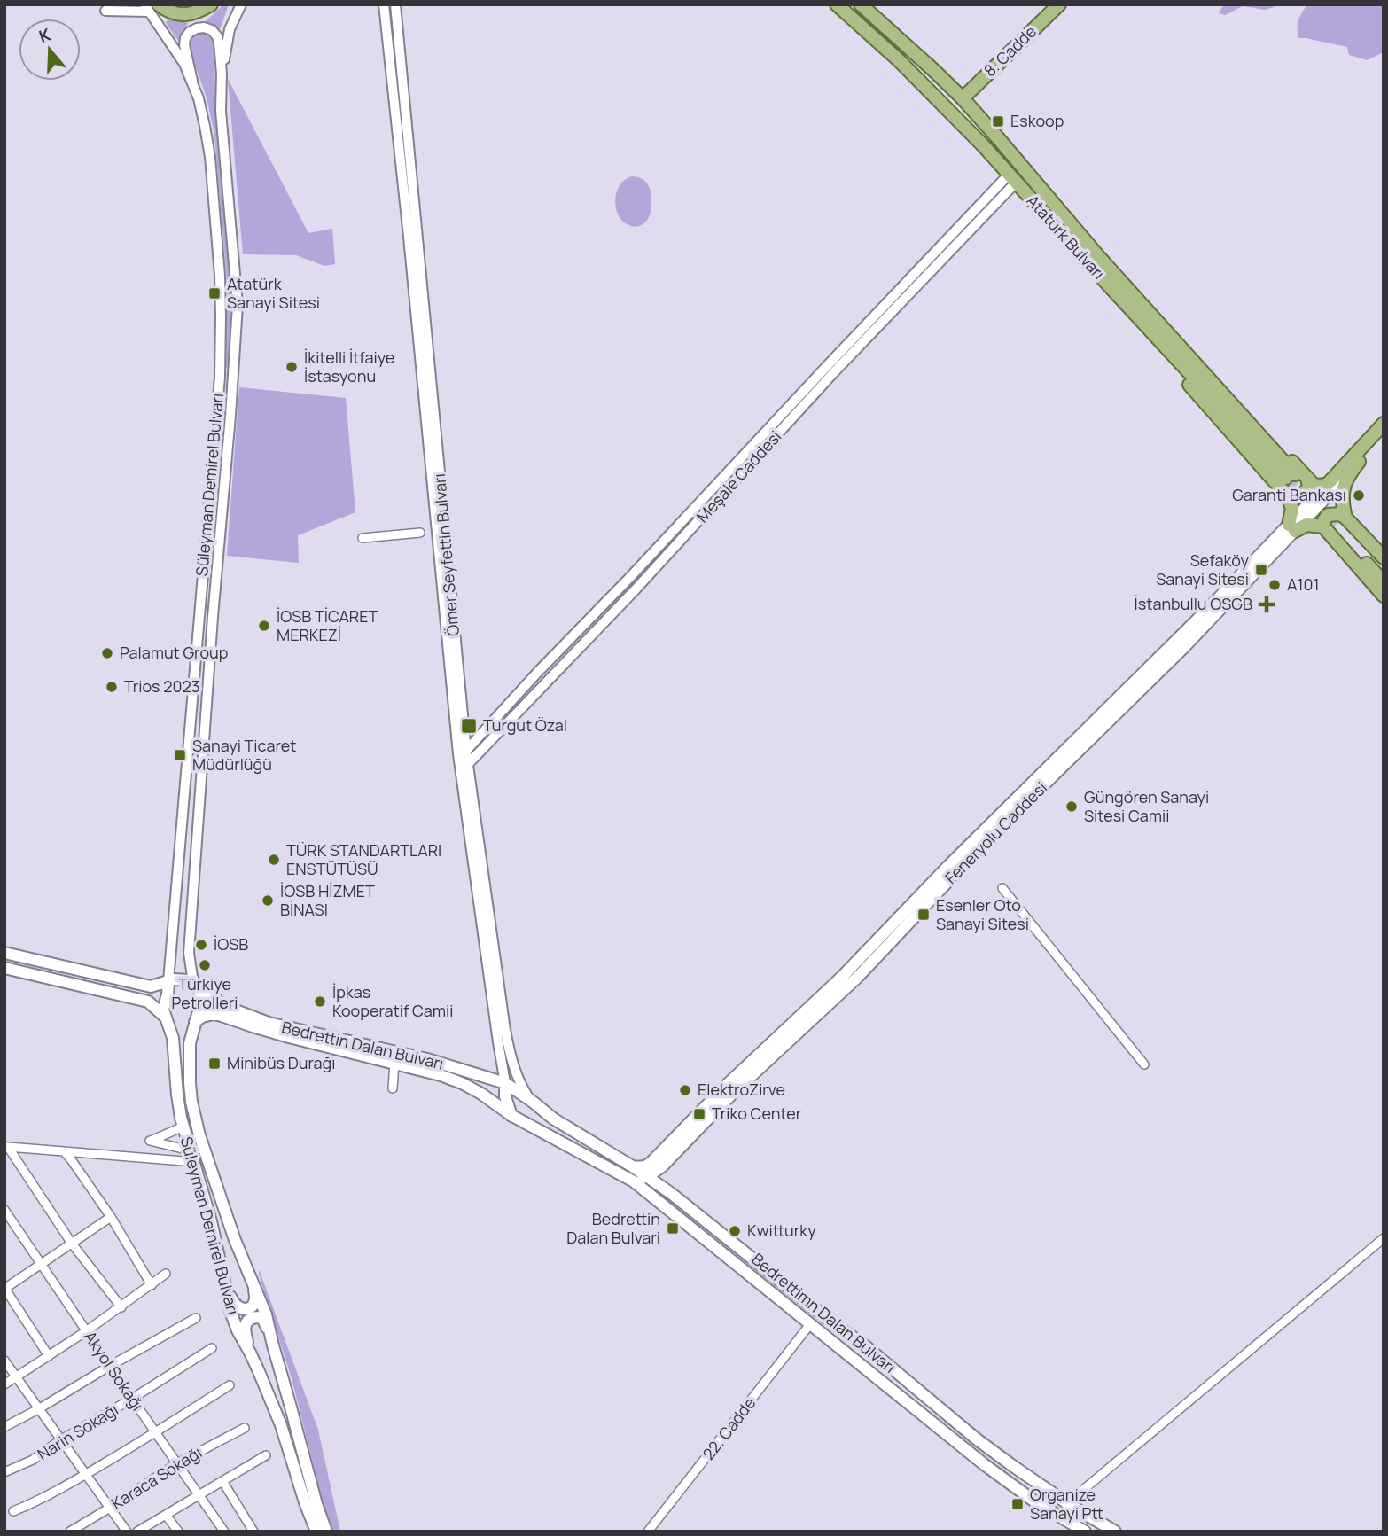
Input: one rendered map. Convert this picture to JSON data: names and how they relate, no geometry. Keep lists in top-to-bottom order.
{
  "streets": {
    "main road": [
      "8. Cadde",
      "Atatürk Bulvarı",
      "Süleyman Demirel Bulvarı",
      "Feneryolu Caddesi",
      "Bedrettin Dalan Bulvarı",
      "Bedrettimn Dalan Bulvarı"
    ],
    "street": [
      "Meşale Caddesi",
      "Ömer Seyfettin Bulvarı",
      "Akyol Sokağı",
      "22. Cadde",
      "Narin Sokağı",
      "Karaca Sokağı"
    ]
  },
  "crossings": [
    ["8. Cadde", "Atatürk Bulvarı"],
    ["Atatürk Bulvarı", "Meşale Caddesi"],
    ["Meşale Caddesi", "Ömer Seyfettin Bulvarı"],
    ["Süleyman Demirel Bulvarı", "Bedrettin Dalan Bulvarı"],
    ["Ömer Seyfettin Bulvarı", "Bedrettin Dalan Bulvarı"],
    ["Ömer Seyfettin Bulvarı", "Bedrettimn Dalan Bulvarı"],
    ["Feneryolu Caddesi", "Bedrettimn Dalan Bulvarı"],
    ["Bedrettin Dalan Bulvarı", "Bedrettimn Dalan Bulvarı"],
    ["Bedrettimn Dalan Bulvarı", "22. Cadde"],
    ["Akyol Sokağı", "Narin Sokağı"],
    ["Akyol Sokağı", "Karaca Sokağı"]
  ],
  "places": {
    "transit": [
      "Eskoop",
      "Atatürk Sanayi Sitesi",
      "Sefaköy Sanayi Sitesi",
      "Turgut Özal",
      "Sanayi Ticaret Müdürlüğü",
      "Esenler Oto Sanayi Sitesi",
      "Minibüs Durağı",
      "Triko Center",
      "Bedrettin Dalan Bulvari",
      "Organize Sanayi Ptt"
    ],
    "other": [
      "İkitelli İtfaiye İstasyonu",
      "Garanti Bankası",
      "A101",
      "İOSB TİCARET MERKEZİ",
      "Palamut Group",
      "Trios 2023",
      "Güngören Sanayi Sitesi Camii",
      "TÜRK STANDARTLARI ENSTÜTÜSÜ",
      "İOSB HİZMET BİNASI",
      "İOSB",
      "Türkiye Petrolleri",
      "İpkas Kooperatif Camii",
      "ElektroZirve",
      "Kwitturky"
    ],
    "health": ["İstanbullu OSGB"]
  },
  "north": "top"
}
